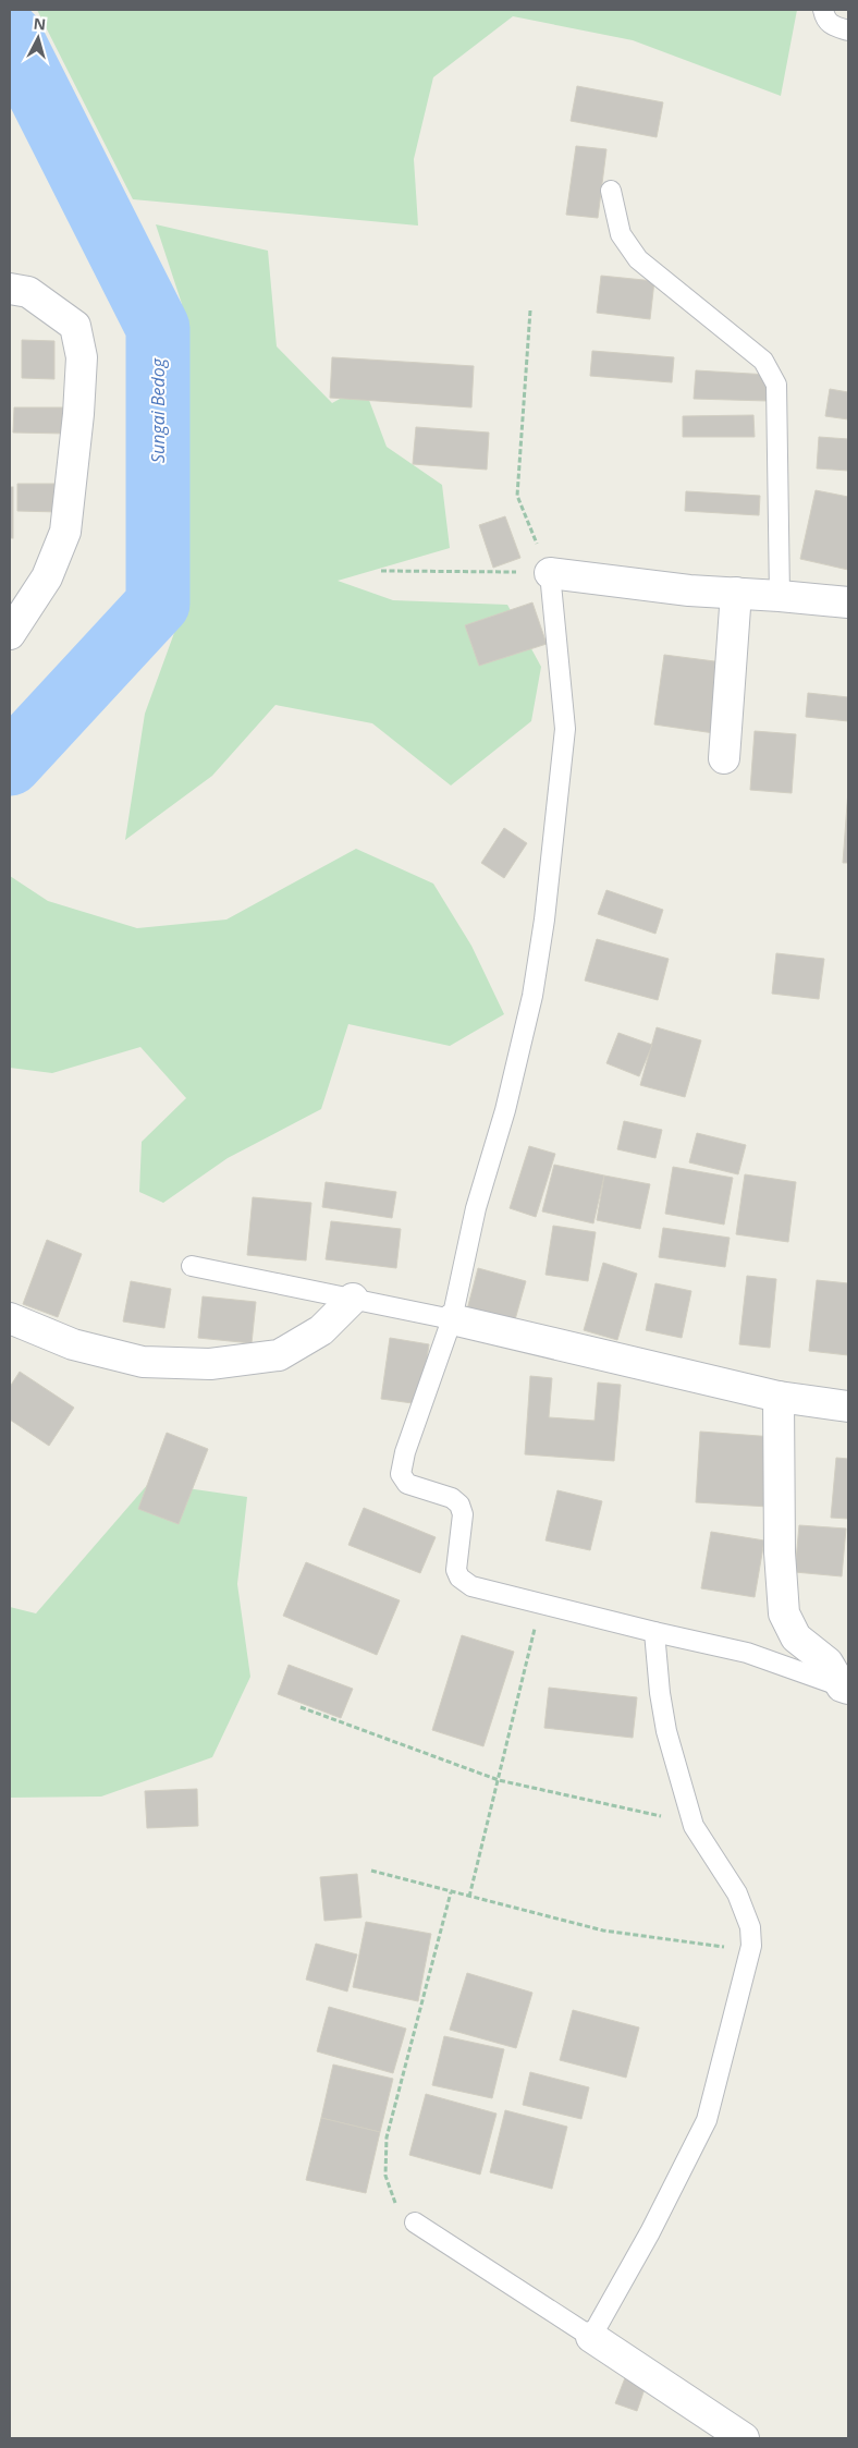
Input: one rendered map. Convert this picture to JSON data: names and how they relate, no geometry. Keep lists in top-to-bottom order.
{
  "water": ["Sungai Bedog"],
  "north": "top"
}
